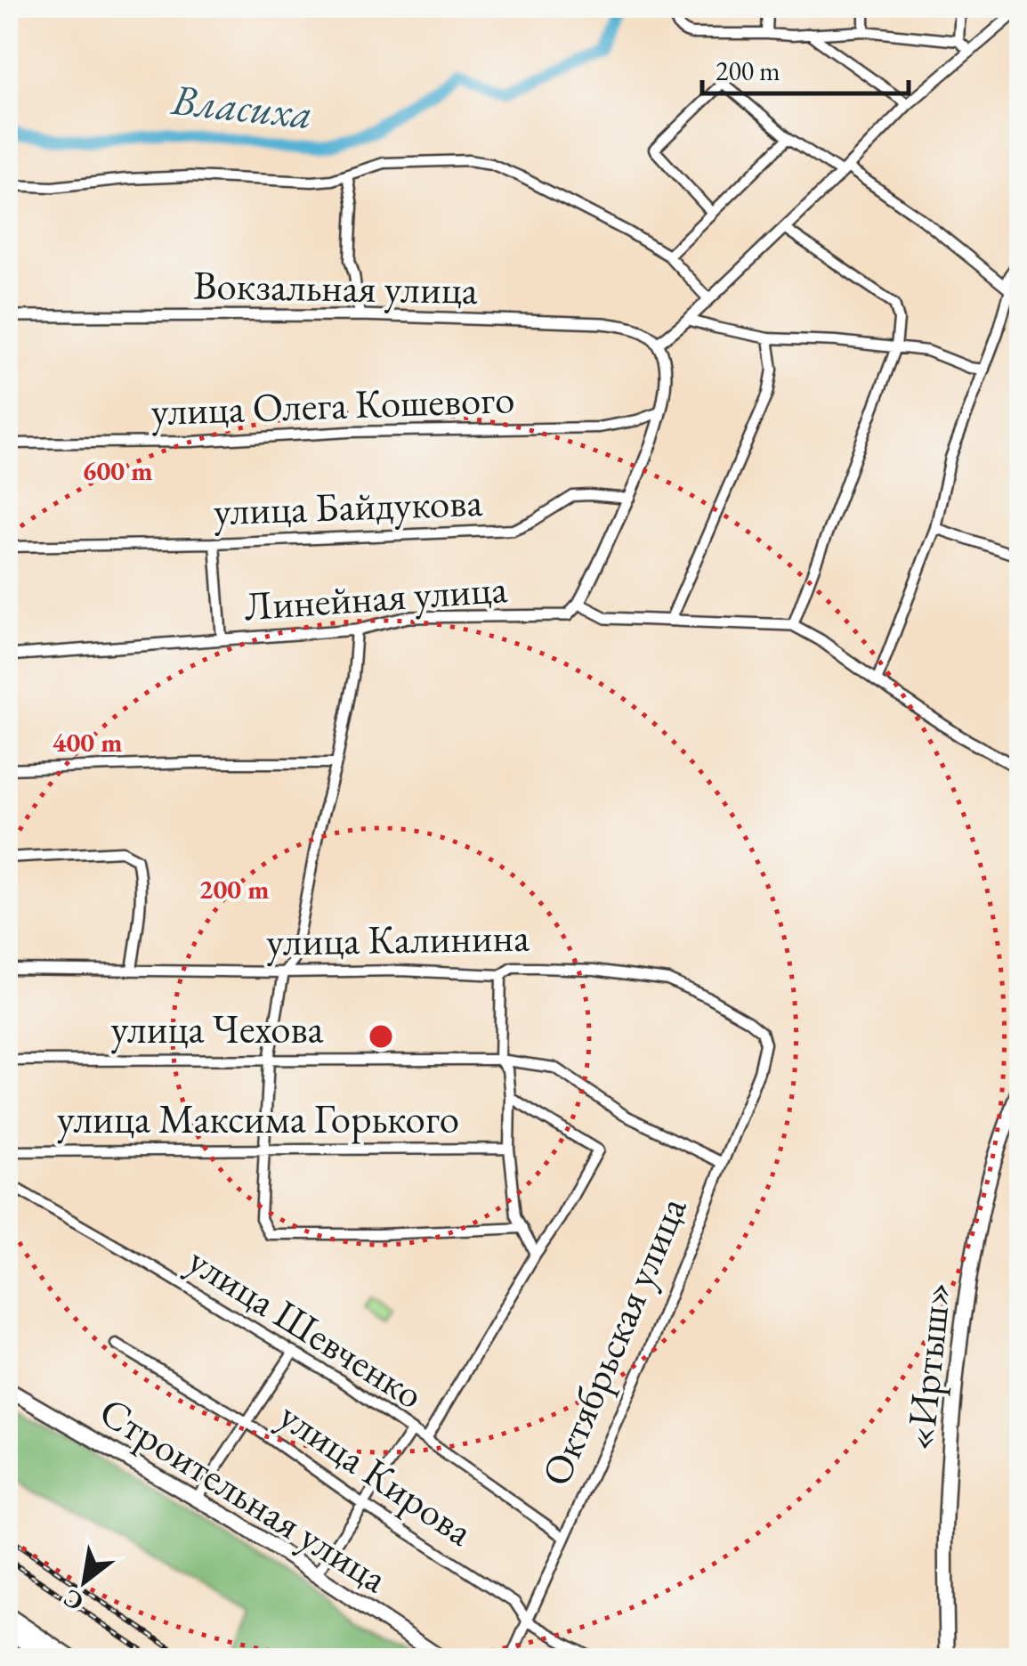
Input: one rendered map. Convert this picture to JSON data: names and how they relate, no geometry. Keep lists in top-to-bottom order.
{
  "streets": {
    "main road": ["«Иртыш»", "Строительная улица"],
    "street": [
      "Вокзальная улица",
      "улица Олега Кошевого",
      "улица Байдукова",
      "Линейная улица",
      "улица Калинина",
      "улица Чехова",
      "улица Максима Горького",
      "улица Шевченко",
      "Октябрьская улица",
      "улица Кирова"
    ]
  },
  "crossings": [
    ["улица Калинина", "Октябрьская улица"],
    ["улица Чехова", "Октябрьская улица"],
    ["улица Шевченко", "Октябрьская улица"],
    ["Октябрьская улица", "улица Кирова"]
  ],
  "water": ["Власиха"],
  "scale_bar": "200 m",
  "north": "bottom left",
  "rings": ["600 m", "400 m", "200 m"]
}
